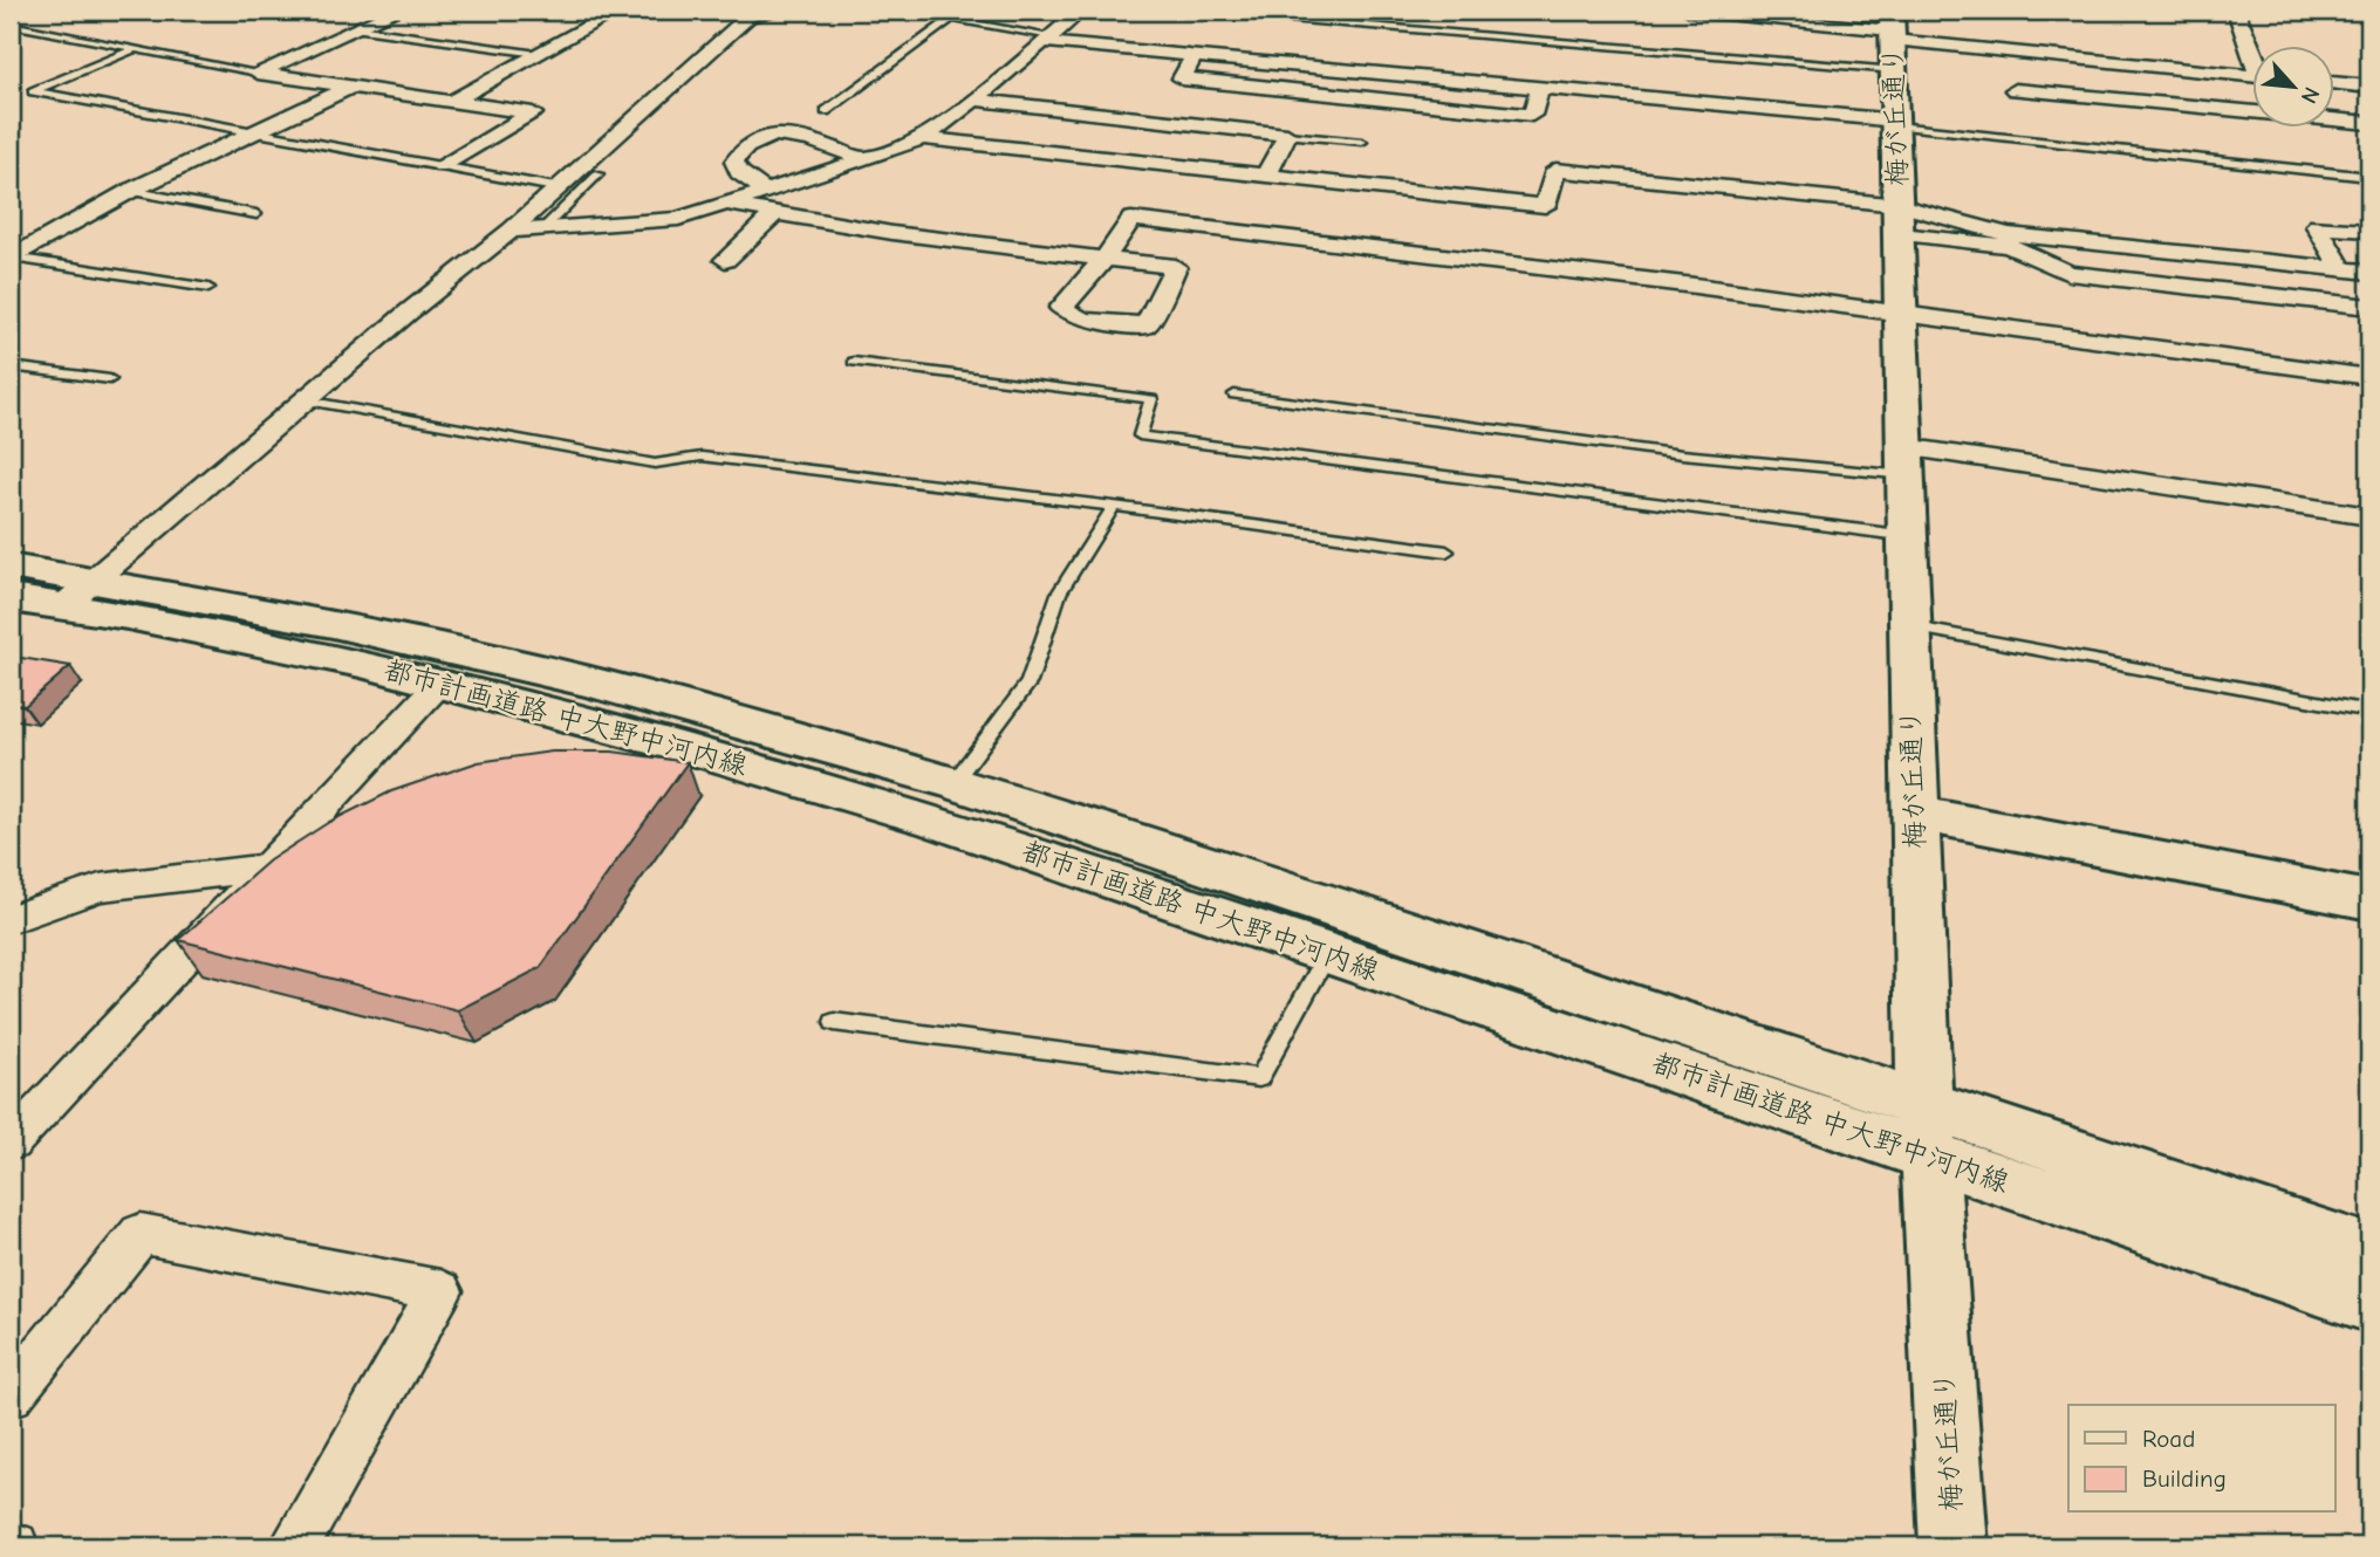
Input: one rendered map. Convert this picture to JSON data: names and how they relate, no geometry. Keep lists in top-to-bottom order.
{
  "streets": {
    "street": ["梅が丘通り", "都市計画道路 中大野中河内線"]
  },
  "crossings": [
    ["梅が丘通り", "都市計画道路 中大野中河内線"]
  ],
  "legend": ["Road", "Building"],
  "north": "bottom right"
}
